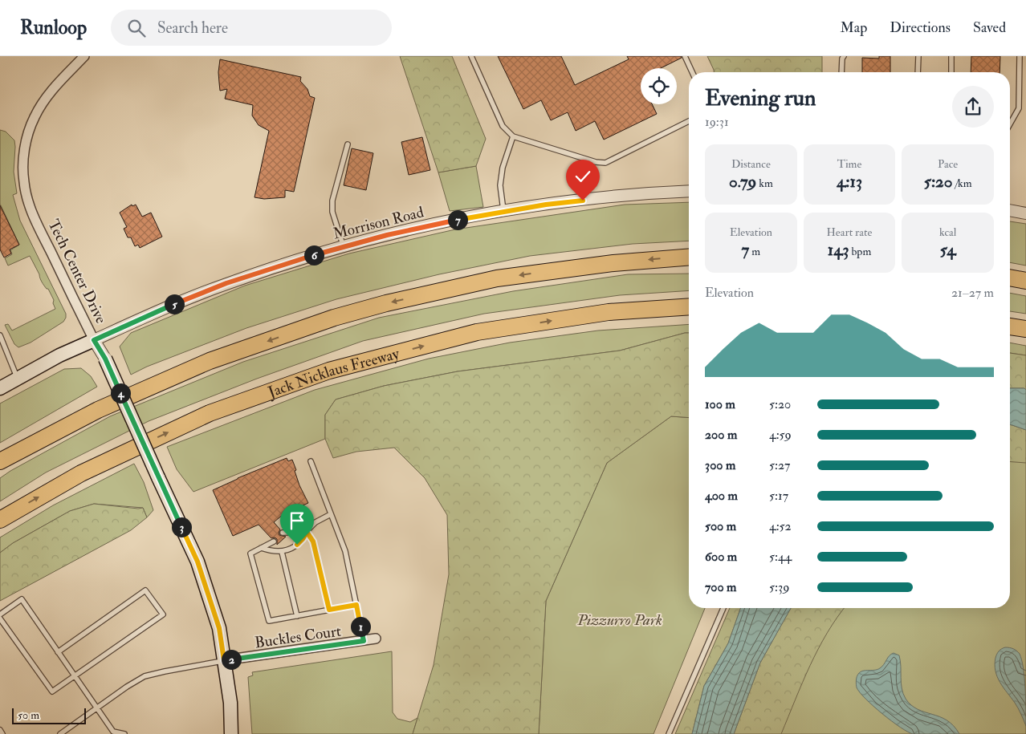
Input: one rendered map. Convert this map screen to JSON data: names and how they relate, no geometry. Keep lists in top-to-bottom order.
{
  "streets": {
    "highway": ["Jack Nicklaus Freeway"],
    "main road": ["Morrison Road", "Tech Center Drive"],
    "street": ["Buckles Court"]
  },
  "crossings": [
    ["Morrison Road", "Tech Center Drive"],
    ["Tech Center Drive", "Buckles Court"]
  ],
  "parks": ["Pizzurro Park"],
  "scale_bar": "50 m",
  "page": {
    "header": "Runloop",
    "search": "Search here",
    "nav": ["Map", "Directions", "Saved"],
    "heading": ["Evening run", "19:31"],
    "stats": [
      ["Distance", "0.79 km"],
      ["Time", "4:13"],
      ["Pace", "5:20 /km"],
      ["Elevation", "7 m"],
      ["Heart rate", "143 bpm"],
      ["kcal", "54"]
    ],
    "pins": [
      "7",
      "6",
      "5",
      "4",
      "3",
      "1",
      "2"
    ],
    "chart": ["Elevation", "21–27 m"],
    "list": [
      {
        "name": "100 m",
        "note": "5:20"
      },
      {
        "name": "200 m",
        "note": "4:59"
      },
      {
        "name": "300 m",
        "note": "5:27"
      },
      {
        "name": "400 m",
        "note": "5:17"
      },
      {
        "name": "500 m",
        "note": "4:52"
      },
      {
        "name": "600 m",
        "note": "5:44"
      },
      {
        "name": "700 m",
        "note": "5:39"
      }
    ],
    "scale": "50 m"
  }
}
